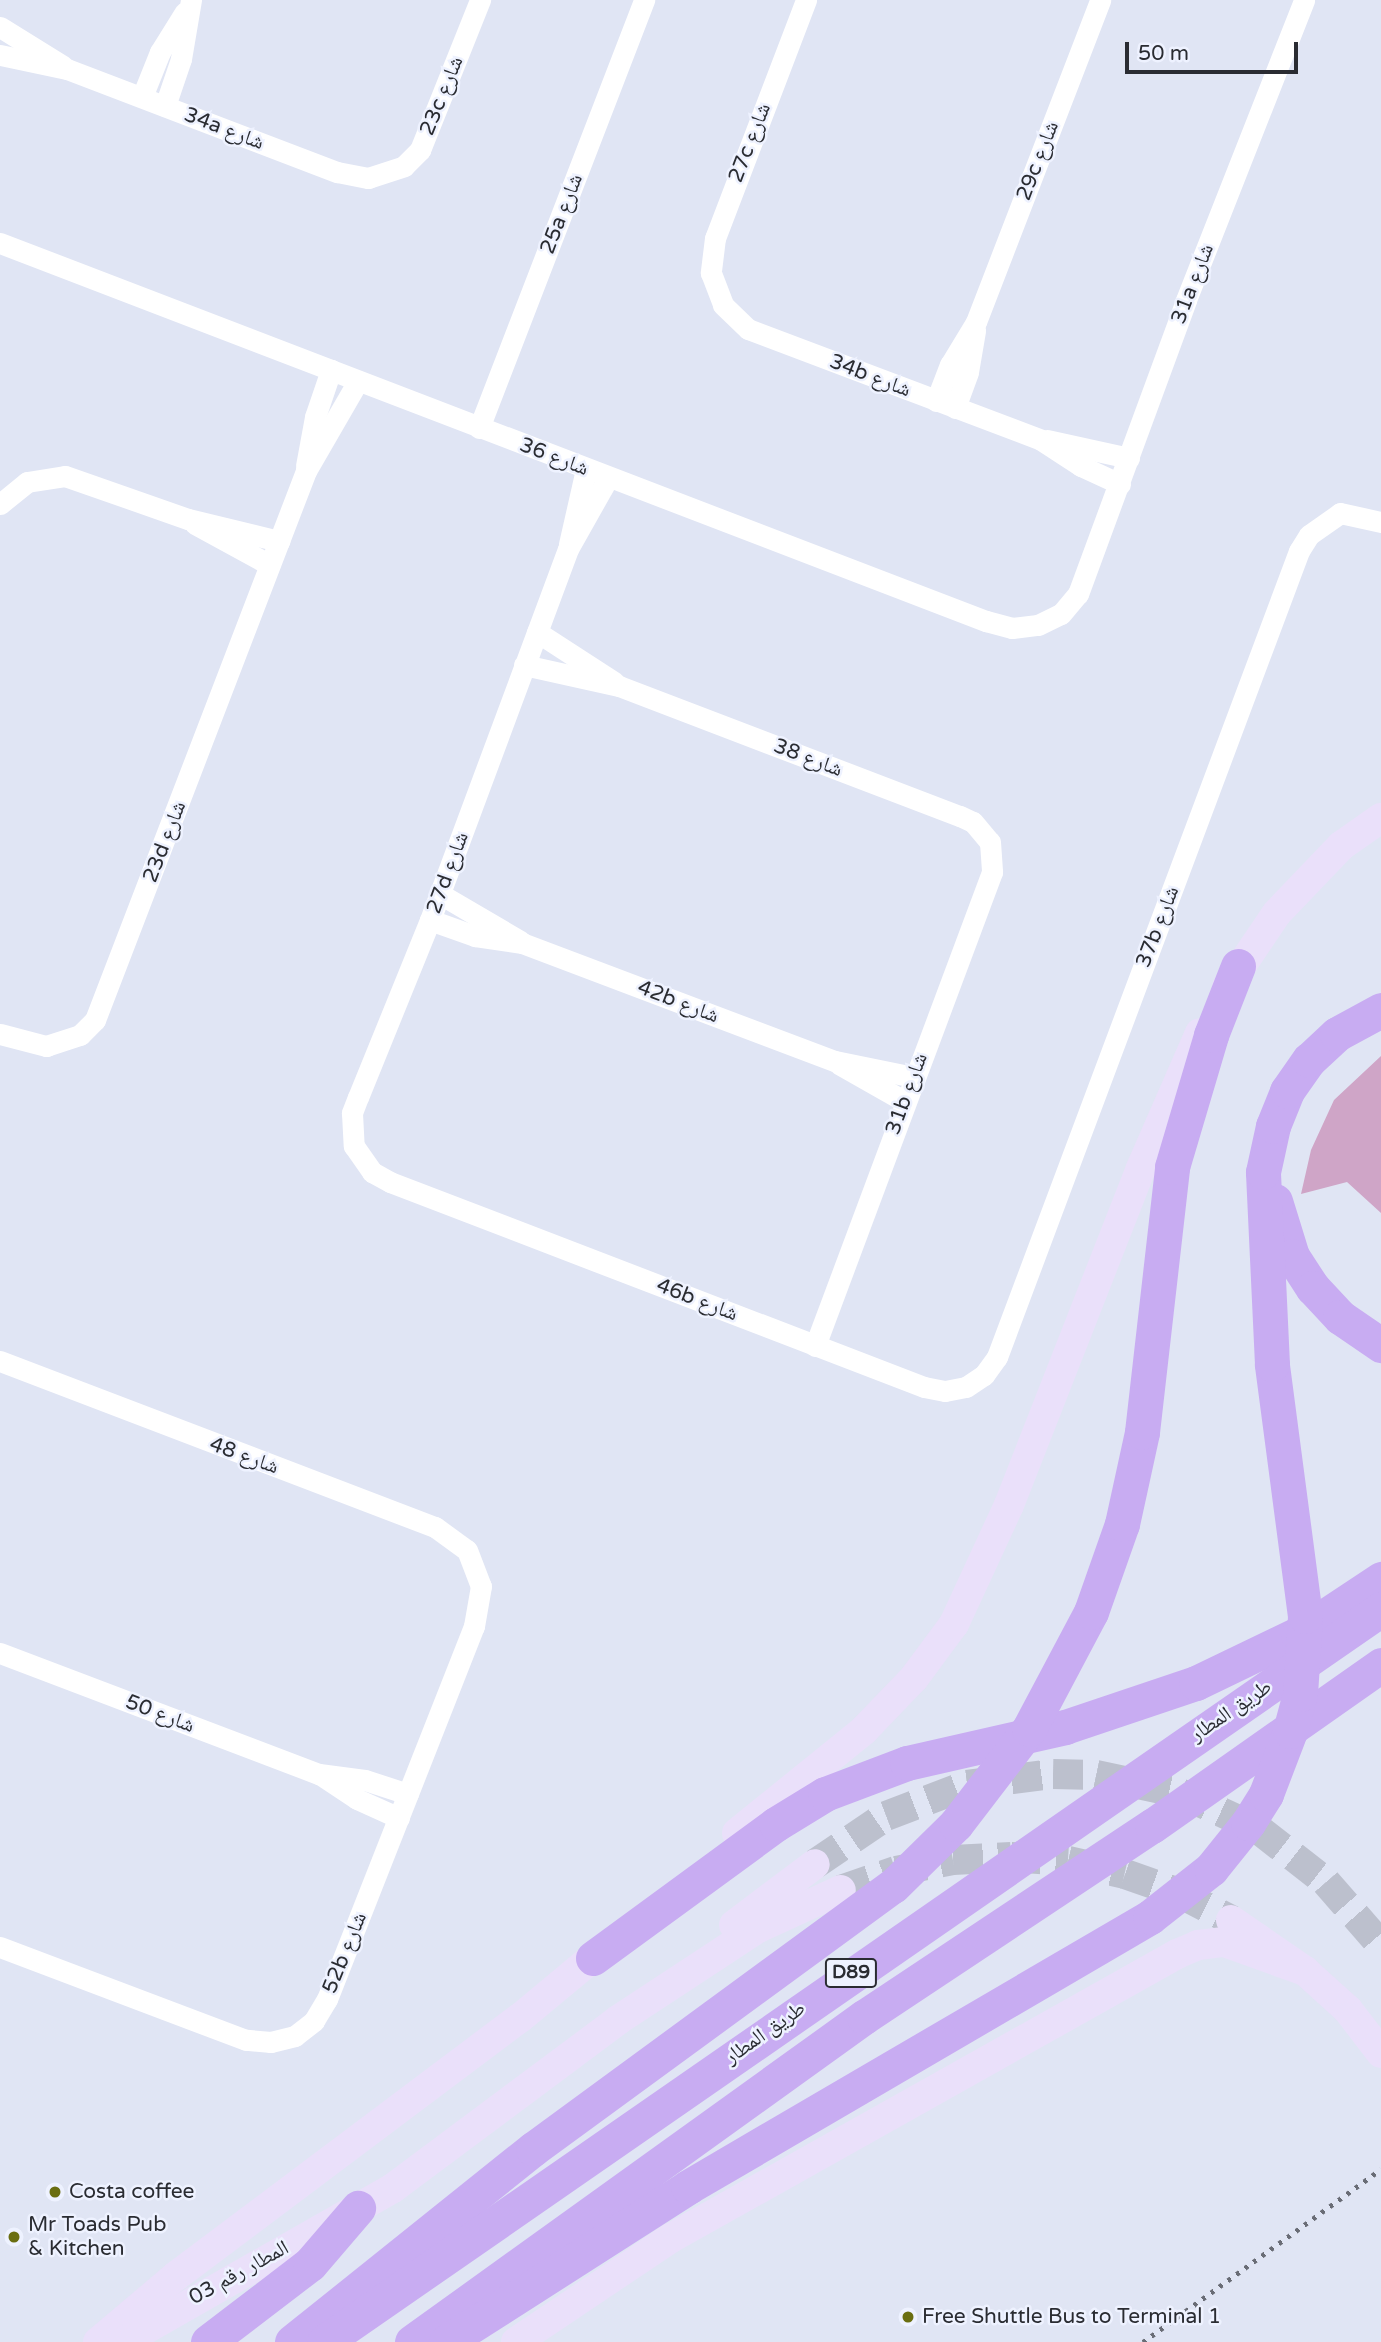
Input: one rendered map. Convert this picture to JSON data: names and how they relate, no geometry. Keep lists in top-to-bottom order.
{
  "streets": {
    "highway": ["طريق المطار", "D89"],
    "main road": ["المطار رقم 03"],
    "street": [
      "23c شارع",
      "34a شارع",
      "27c شارع",
      "29c شارع",
      "25a شارع",
      "31a شارع",
      "34b شارع",
      "شارع 36",
      "شارع 38",
      "23d شارع",
      "27d شارع",
      "37b شارع",
      "42b شارع",
      "31b شارع",
      "46b شارع",
      "شارع 48",
      "شارع 50",
      "52b شارع"
    ]
  },
  "crossings": [
    ["23c شارع", "34a شارع"],
    ["27c شارع", "34b شارع"],
    ["29c شارع", "34b شارع"],
    ["25a شارع", "شارع 36"],
    ["31a شارع", "شارع 36"],
    ["شارع 36", "23d شارع"],
    ["شارع 36", "27d شارع"],
    ["شارع 38", "27d شارع"],
    ["شارع 38", "31b شارع"],
    ["27d شارع", "42b شارع"],
    ["27d شارع", "46b شارع"],
    ["37b شارع", "46b شارع"],
    ["42b شارع", "31b شارع"],
    ["31b شارع", "46b شارع"],
    ["شارع 48", "52b شارع"]
  ],
  "places": ["Costa coffee", "Mr Toads Pub & Kitchen", "Free Shuttle Bus to Terminal 1"],
  "scale_bar": "50 m"
}
